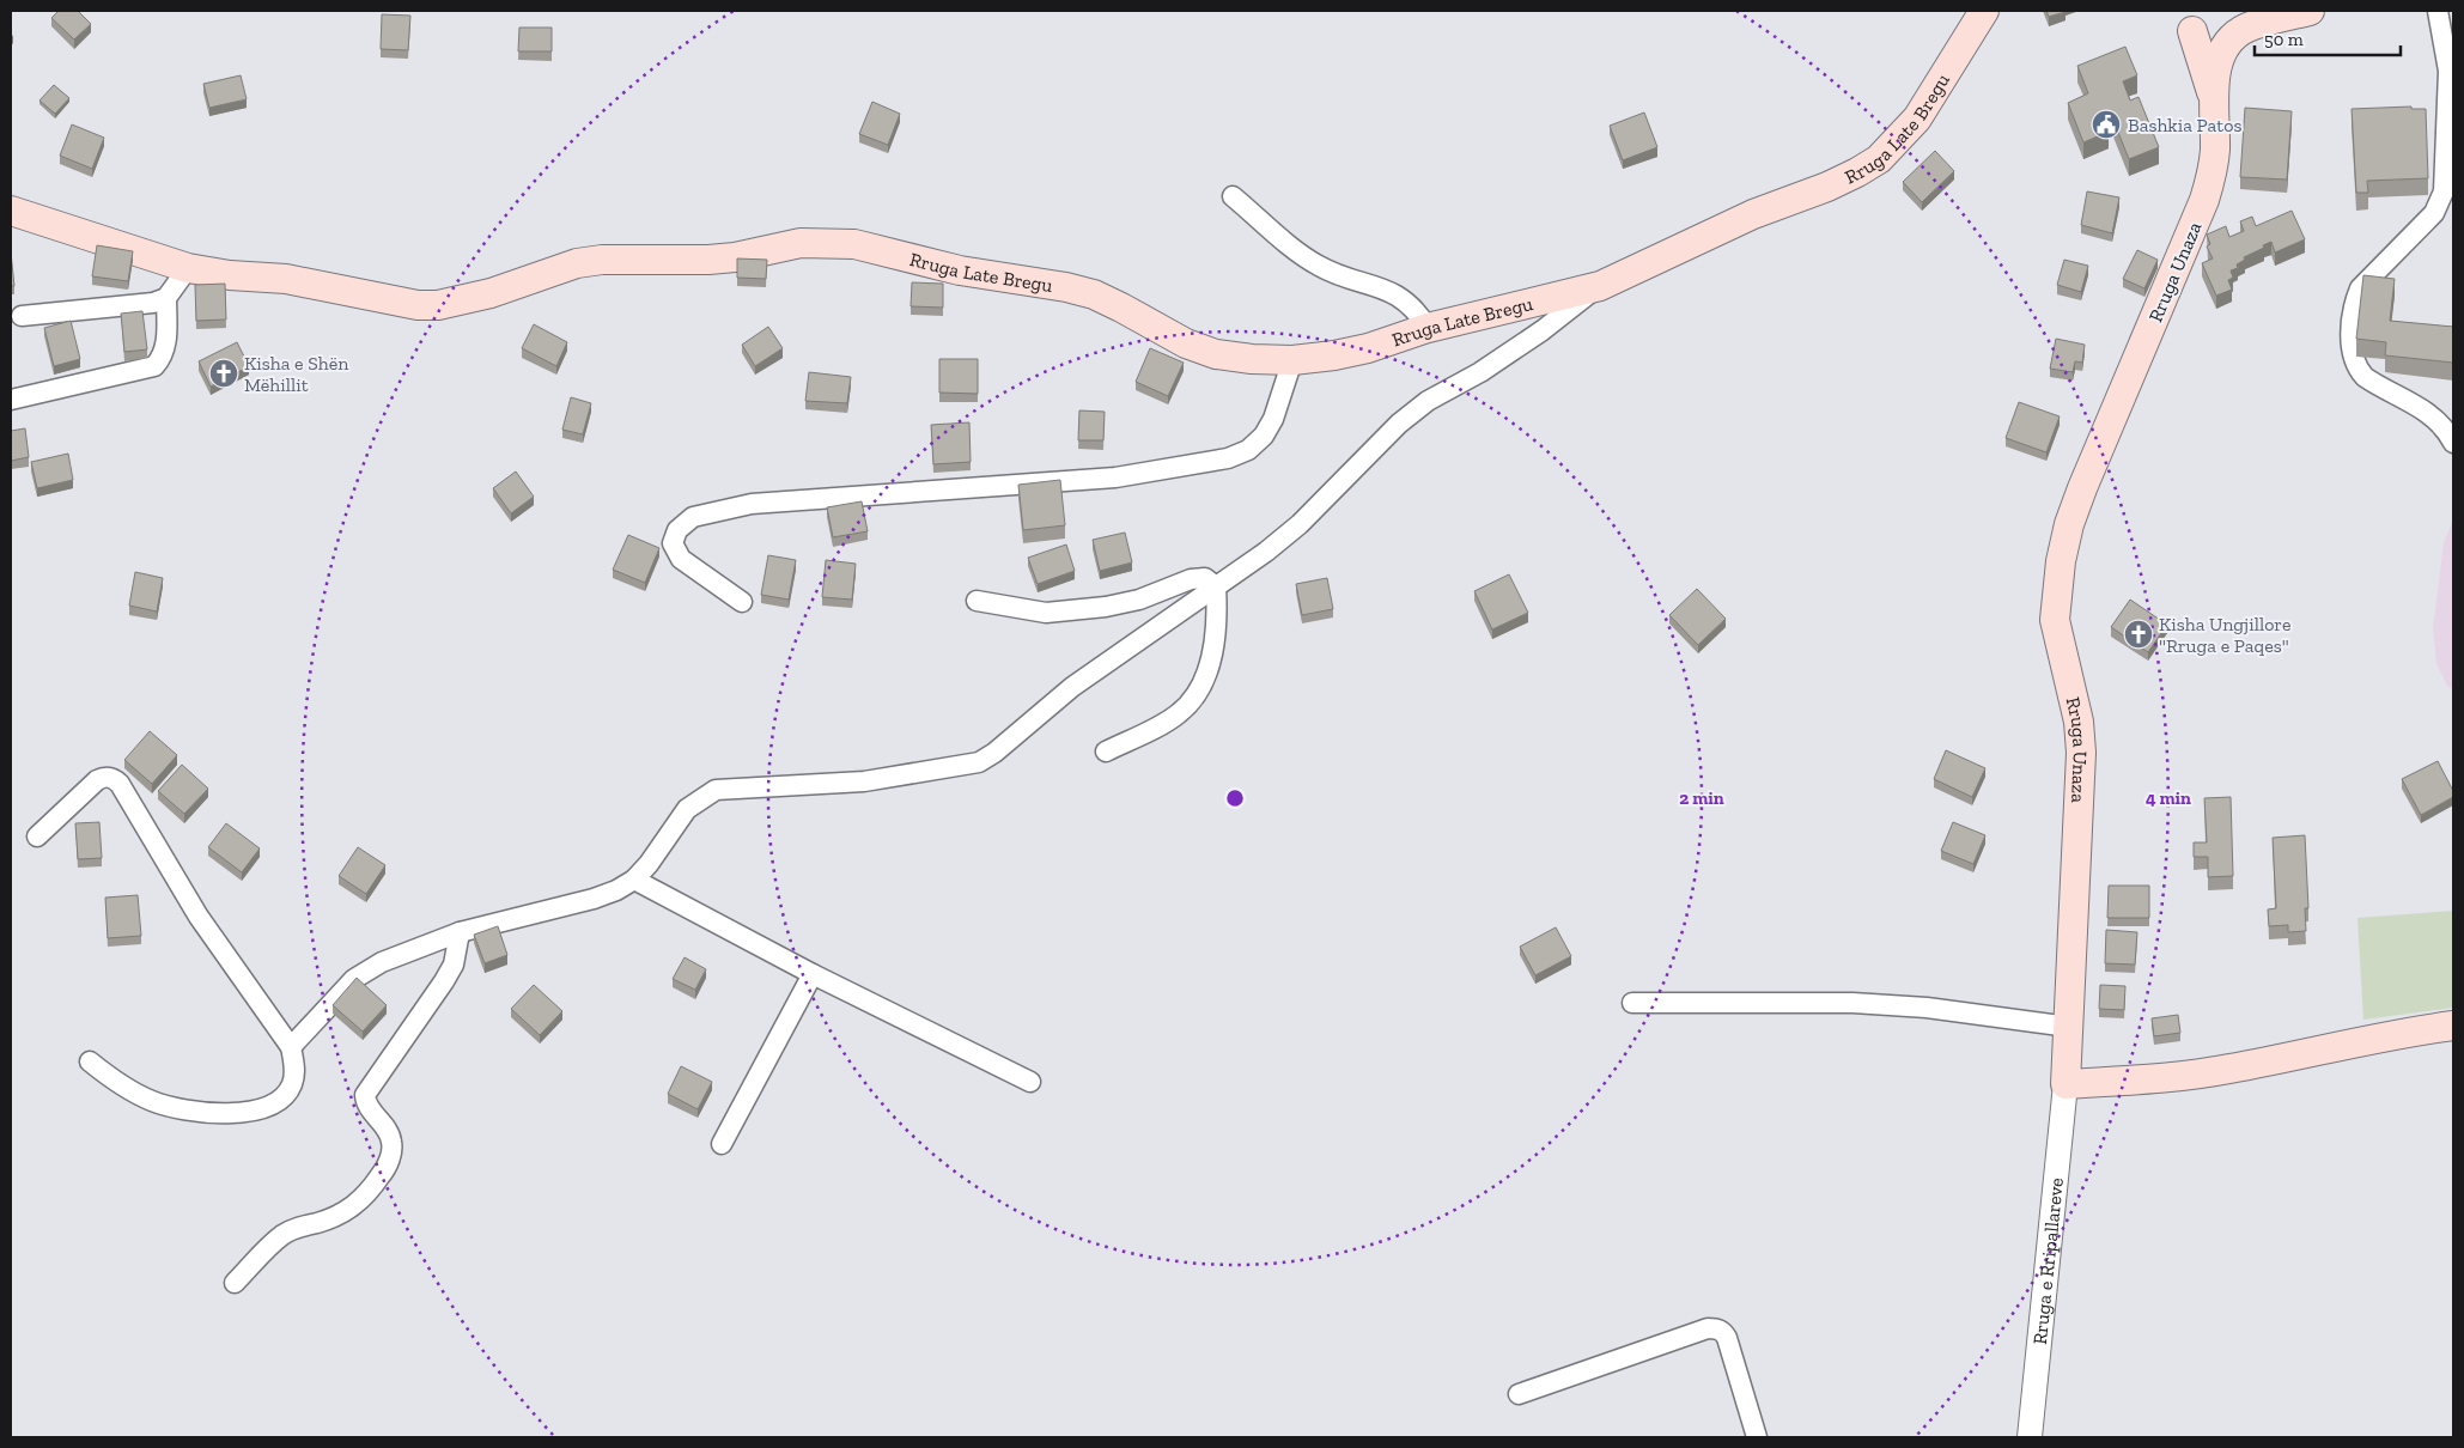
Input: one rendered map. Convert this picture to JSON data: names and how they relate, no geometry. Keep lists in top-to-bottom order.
{
  "streets": {
    "main road": ["Rruga Late Bregu", "Rruga Unaza"],
    "street": ["Rruga e Rripallareve"]
  },
  "crossings": [
    ["Rruga Unaza", "Rruga e Rripallareve"]
  ],
  "places": {
    "public building": ["Bashkia Patos"],
    "church": ["Kisha e Shën Mëhillit", "Kisha Ungjillore \"Rruga e Paqes\""]
  },
  "scale_bar": "50 m",
  "rings": ["2 min", "4 min"]
}
